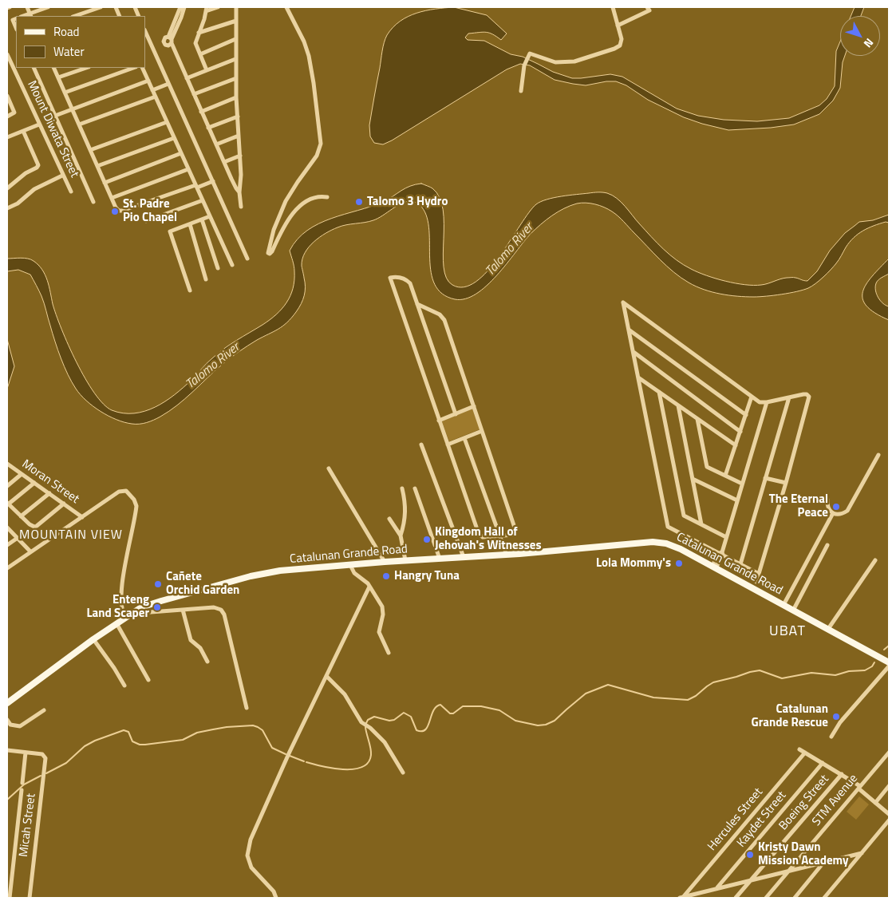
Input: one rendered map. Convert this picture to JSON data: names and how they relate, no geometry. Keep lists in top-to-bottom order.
{
  "streets": {
    "main road": ["Catalunan Grande Road"],
    "street": [
      "Mount Diwata Street",
      "Moran Street",
      "STM Avenue",
      "Boeing Street",
      "Hercules Street",
      "Kaydet Street",
      "Micah Street"
    ]
  },
  "districts": ["MOUNTAIN VIEW", "UBAT"],
  "water": ["Talomo River"],
  "places": [
    "Talomo 3 Hydro",
    "St. Padre Pio Chapel",
    "The Eternal Peace",
    "Kingdom Hall of Jehovah's Witnesses",
    "Lola Mommy's",
    "Hangry Tuna",
    "Cañete Orchid Garden",
    "Enteng Land Scaper",
    "Catalunan Grande Rescue",
    "Kristy Dawn Mission Academy"
  ],
  "legend": ["Road", "Water"],
  "north": "bottom right"
}
